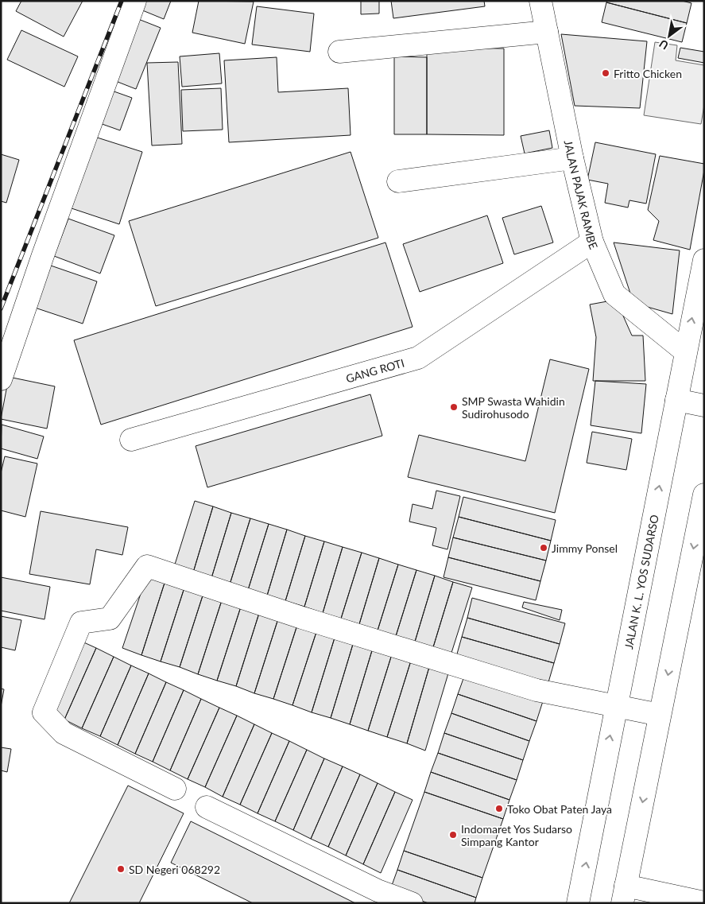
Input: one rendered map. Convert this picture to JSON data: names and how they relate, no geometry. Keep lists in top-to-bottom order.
{
  "streets": {
    "main road": ["JALAN PAJAK RAMBE", "GANG ROTI", "JALAN K. L. YOS SUDARSO"]
  },
  "crossings": [
    ["JALAN PAJAK RAMBE", "GANG ROTI"],
    ["JALAN PAJAK RAMBE", "JALAN K. L. YOS SUDARSO"]
  ],
  "places": [
    "Fritto Chicken",
    "SMP Swasta Wahidin Sudirohusodo",
    "Jimmy Ponsel",
    "Toko Obat Paten Jaya",
    "Indomaret Yos Sudarso Simpang Kantor",
    "SD Negeri 068292"
  ],
  "north": "bottom left"
}
